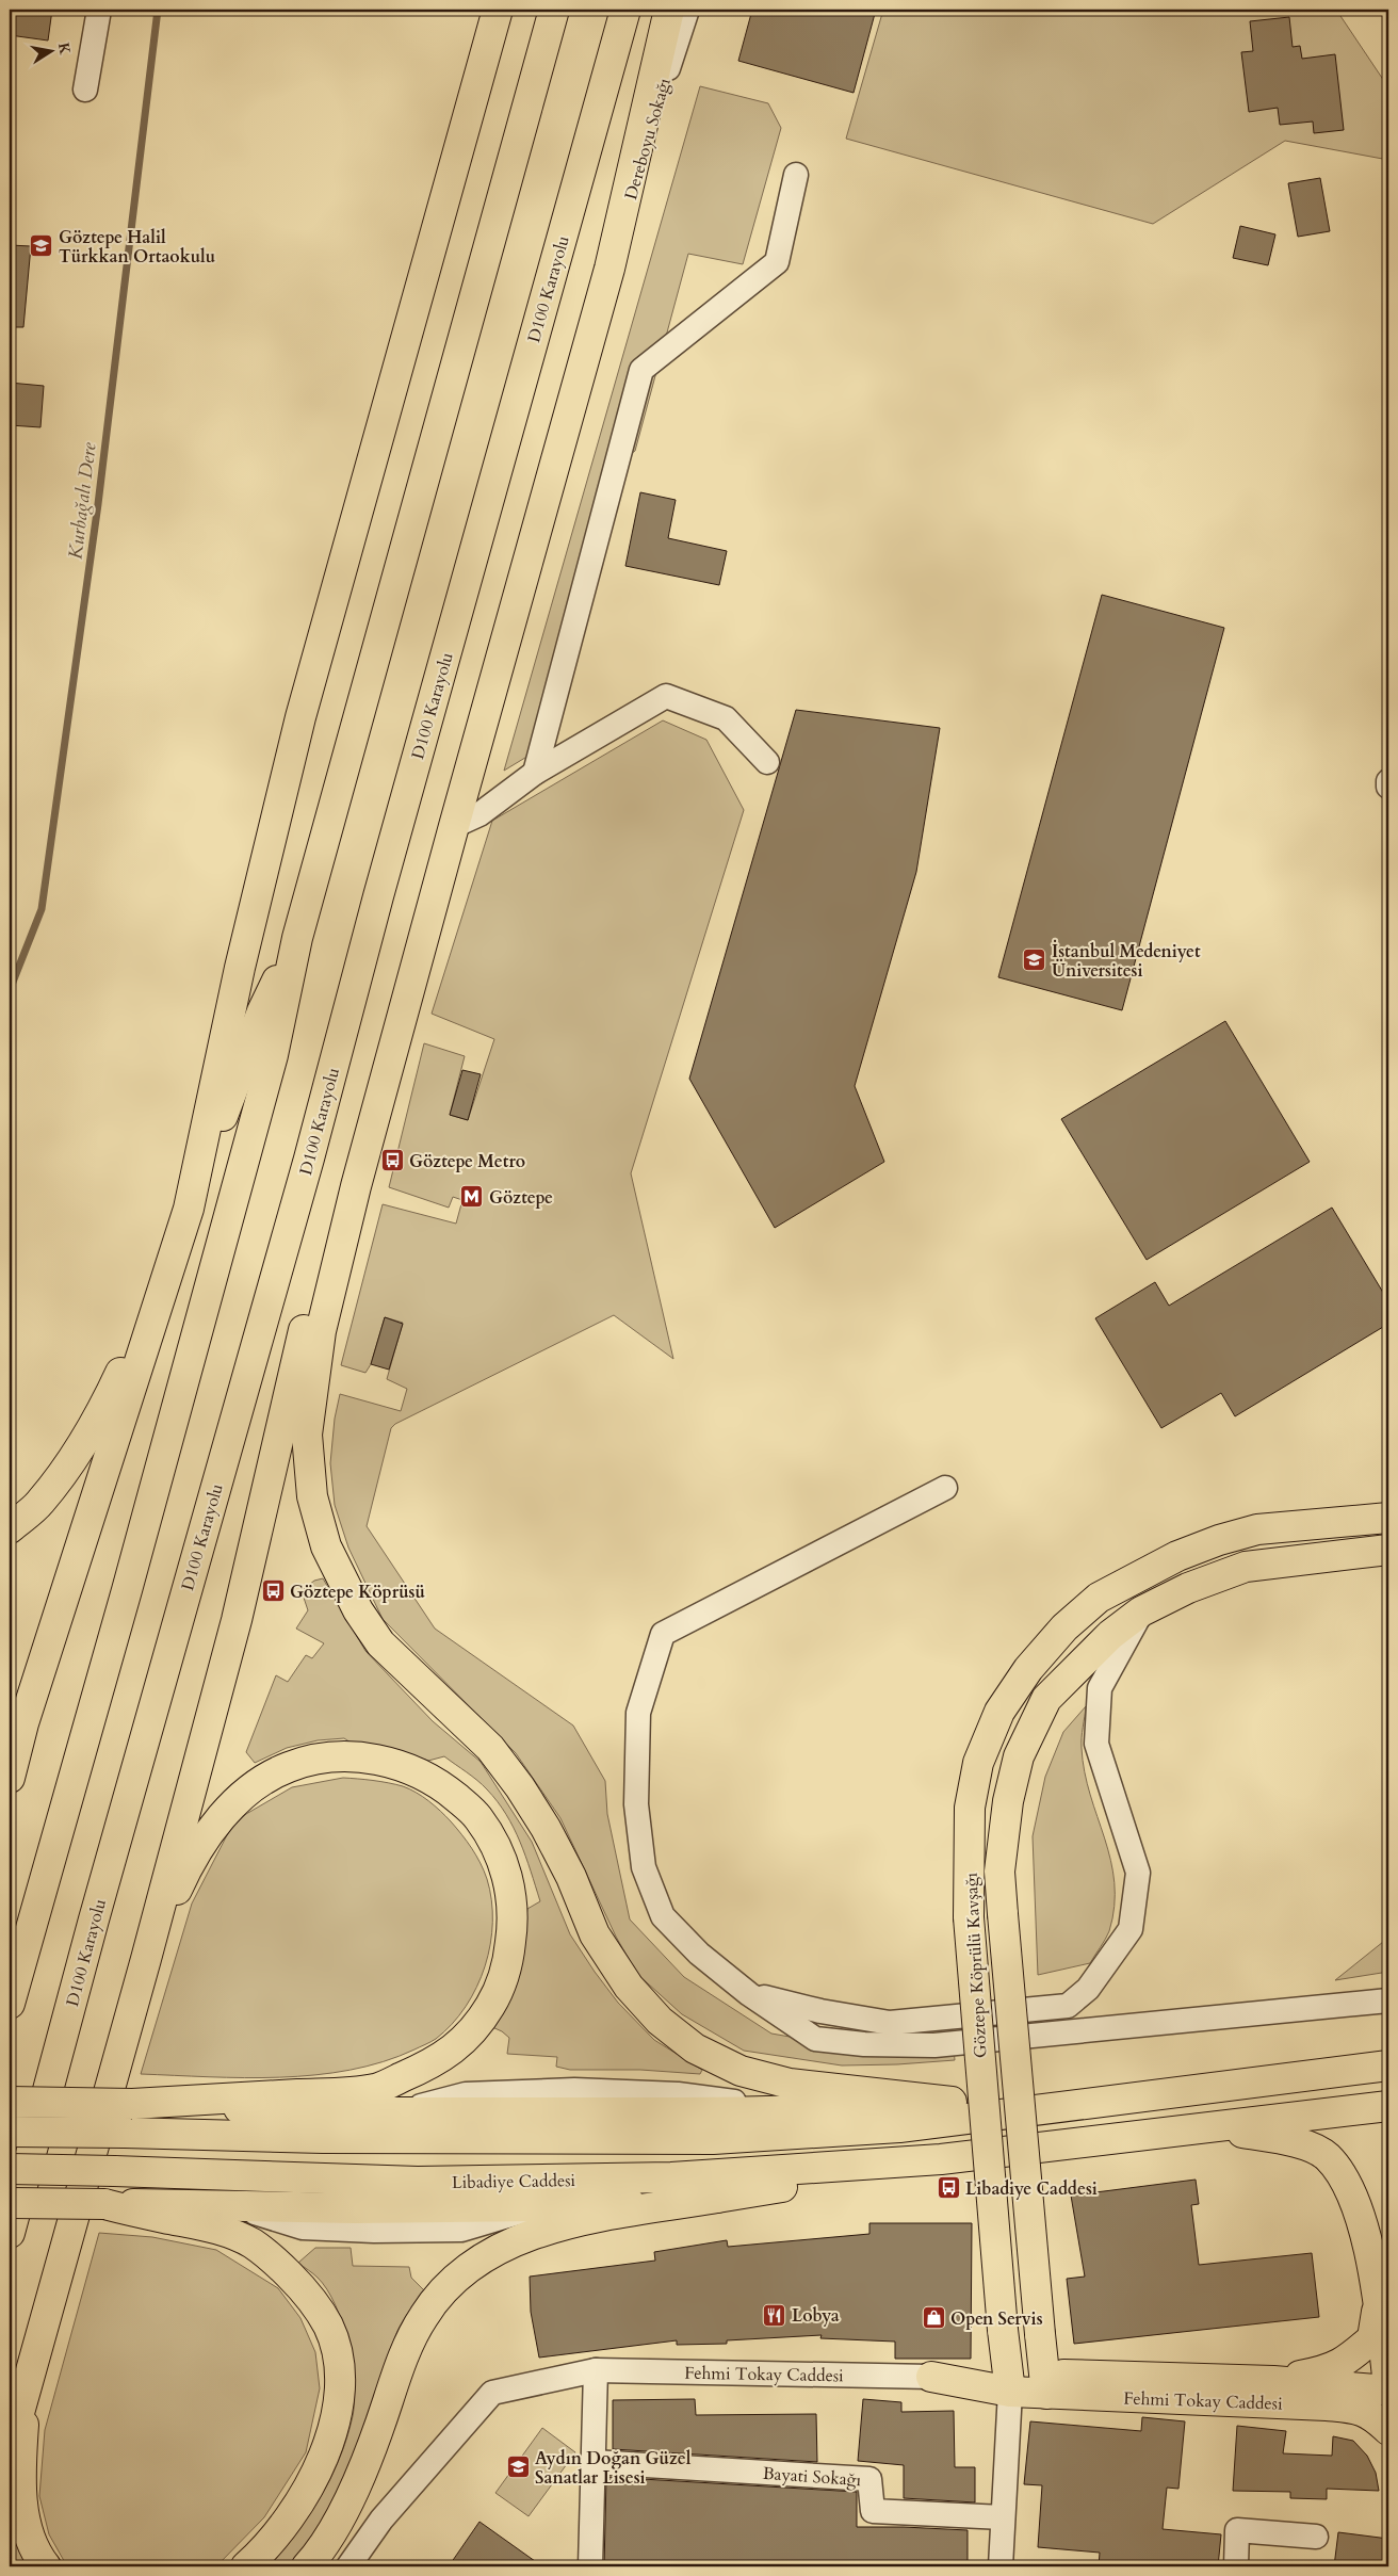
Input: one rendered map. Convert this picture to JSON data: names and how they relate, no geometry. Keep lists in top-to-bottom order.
{
  "streets": {
    "main road": [
      "D100 Karayolu",
      "Göztepe Köprülü Kavşağı",
      "Libadiye Caddesi",
      "Fehmi Tokay Caddesi"
    ],
    "street": ["Dereboyu Sokağı", "Bayati Sokağı"]
  },
  "crossings": [
    ["Göztepe Köprülü Kavşağı", "Fehmi Tokay Caddesi"]
  ],
  "water": ["Kurbağalı Dere"],
  "places": {
    "school or university": ["Göztepe Halil Türkkan Ortaokulu", "İstanbul Medeniyet Üniversitesi", "Aydın Doğan Güzel Sanatlar Lisesi"],
    "bus stop": ["Göztepe Metro", "Göztepe Köprüsü", "Libadiye Caddesi"],
    "metro station": ["Göztepe"],
    "restaurant": ["Lobya"],
    "shop": ["Open Servis"]
  },
  "north": "right"
}
